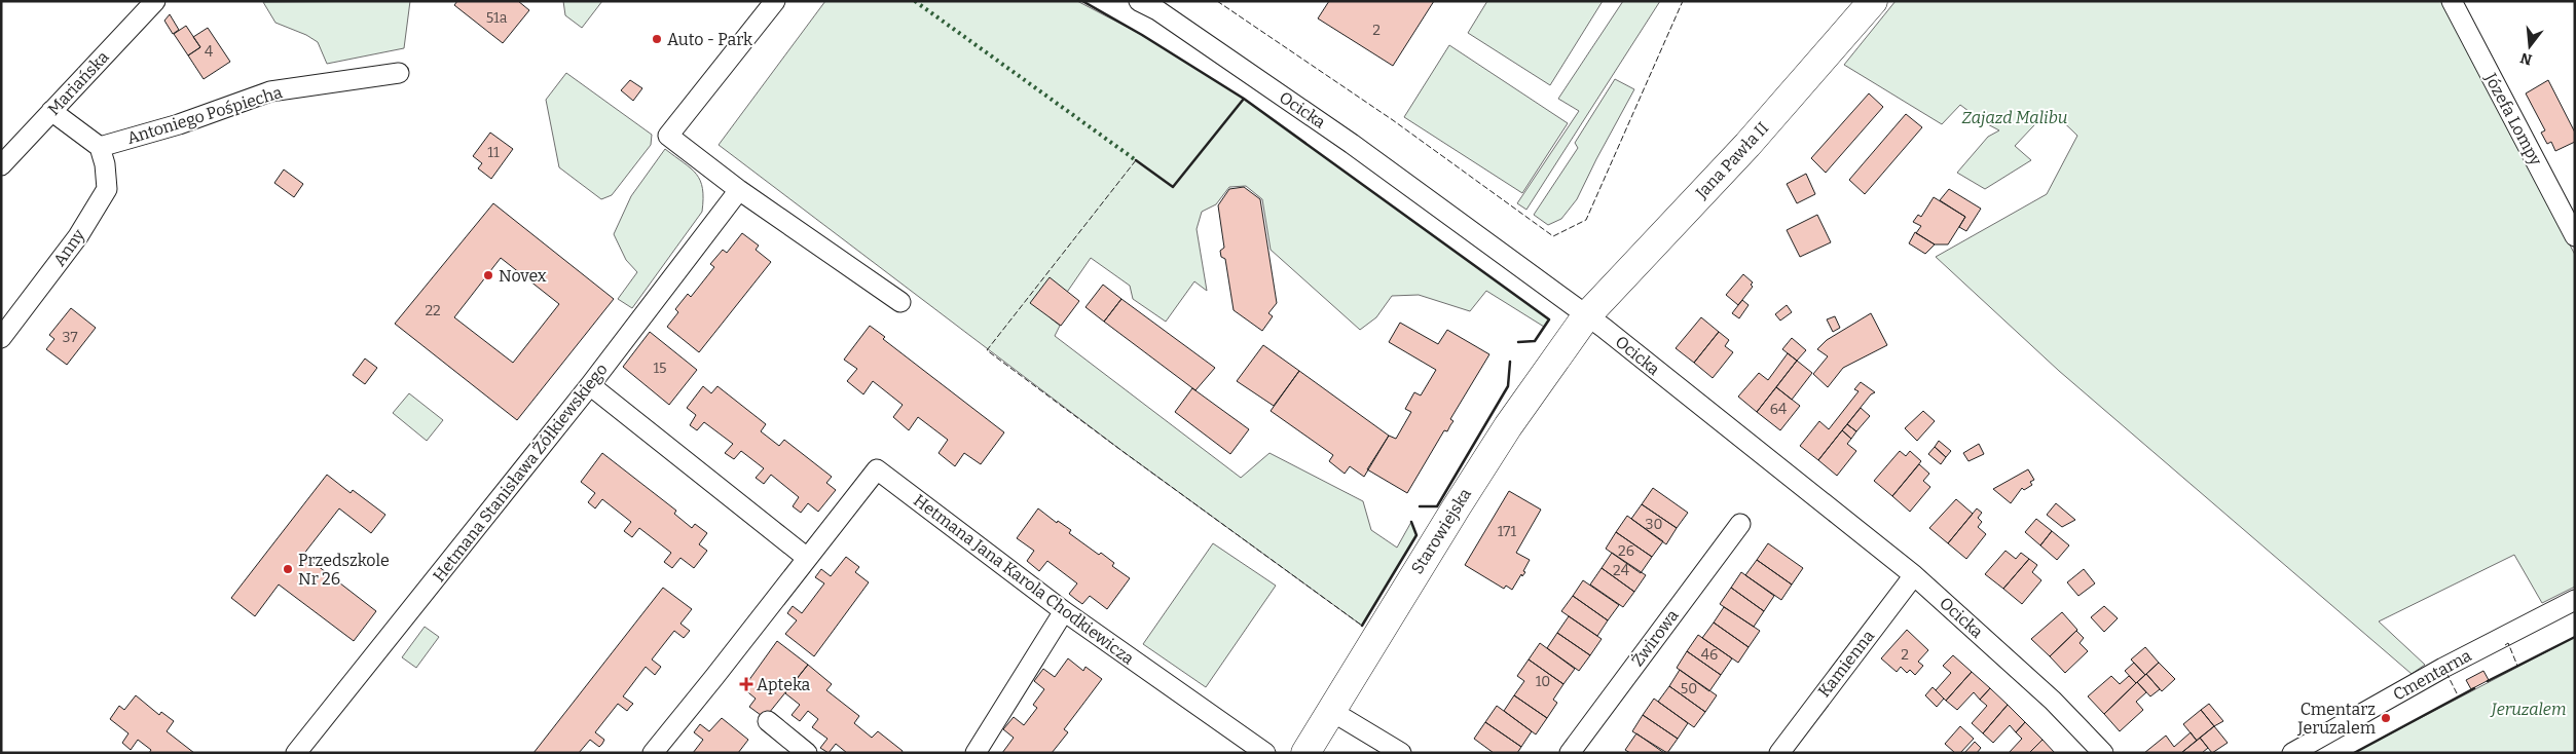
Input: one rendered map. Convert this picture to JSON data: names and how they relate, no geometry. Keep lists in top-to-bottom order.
{
  "streets": {
    "main road": ["Jana Pawła II", "Starowiejska"],
    "street": [
      "Mariańska",
      "Ocicka",
      "Antoniego Pośpiecha",
      "Józefa Lompy",
      "Anny",
      "Hetmana Stanisława Żółkiewskiego",
      "Hetmana Jana Karola Chodkiewicza",
      "Żwirowa",
      "Kamienna",
      "Cmentarna"
    ]
  },
  "crossings": [
    ["Ocicka", "Jana Pawła II"],
    ["Ocicka", "Starowiejska"],
    ["Ocicka", "Kamienna"],
    ["Antoniego Pośpiecha", "Anny"],
    ["Jana Pawła II", "Starowiejska"]
  ],
  "parks": ["Zajazd Malibu", "Jeruzalem"],
  "places": {
    "other": [
      "Auto - Park",
      "Novex",
      "Przedszkole Nr 26",
      "Cmentarz Jeruzalem"
    ],
    "health": ["Apteka"]
  },
  "house_numbers": [
    "51a",
    "2",
    "4",
    "11",
    "22",
    "37",
    "15",
    "64",
    "30",
    "171",
    "26",
    "24",
    "46",
    "2",
    "10",
    "50"
  ],
  "north": "bottom"
}
